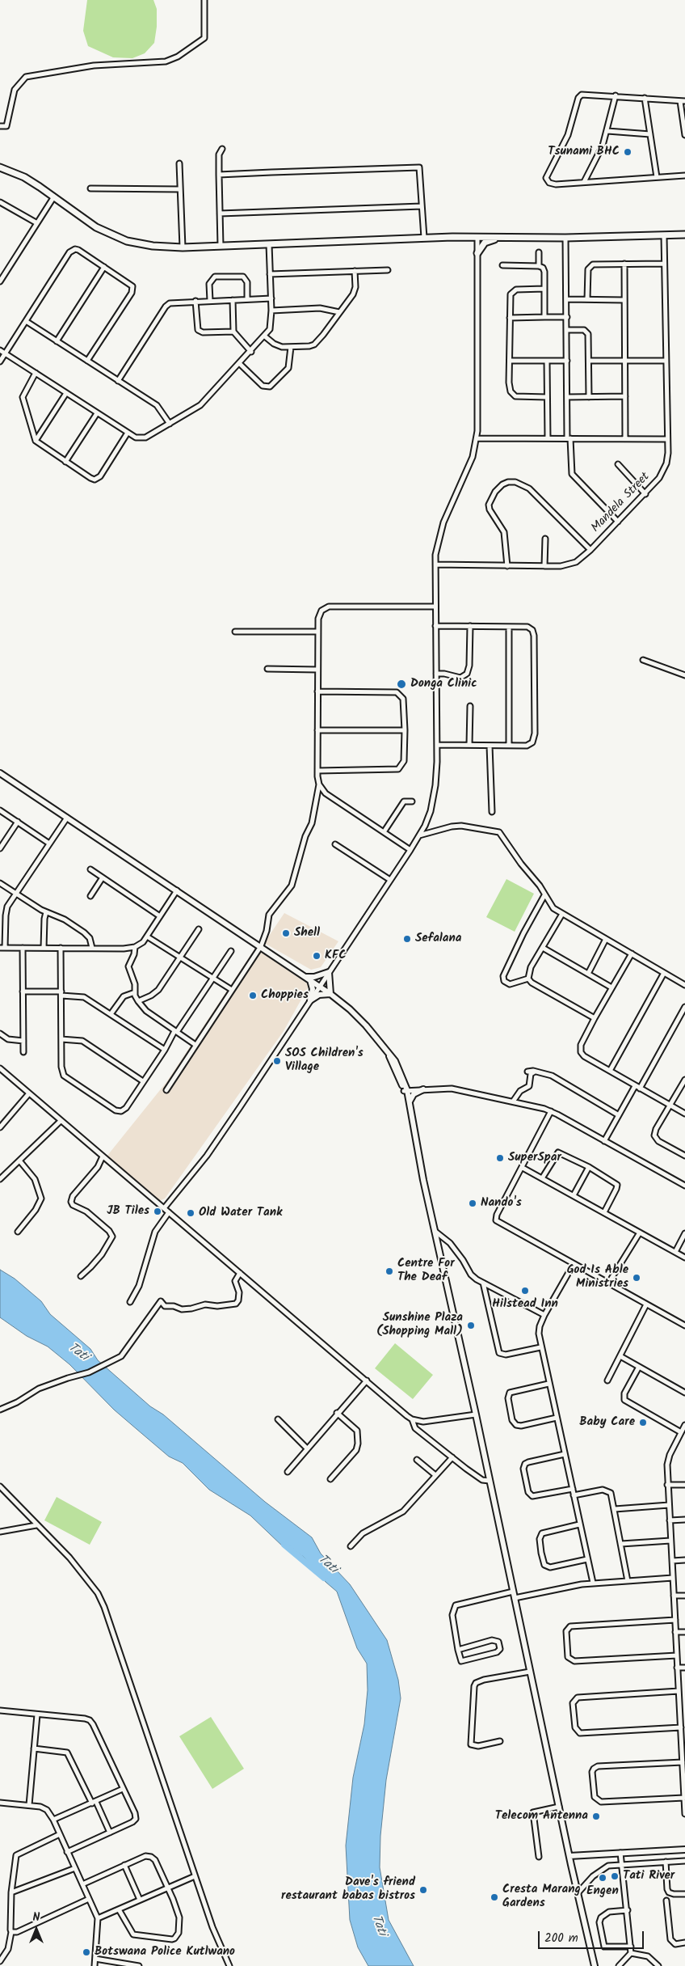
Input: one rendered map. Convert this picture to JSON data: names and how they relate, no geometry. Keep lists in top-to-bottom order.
{
  "streets": {
    "street": ["Mandela Street"]
  },
  "water": ["Tati"],
  "places": [
    "Tsunami BHC",
    "Donga Clinic",
    "Shell",
    "Sefalana",
    "KFC",
    "Choppies",
    "SOS Children's Village",
    "SuperSpar",
    "Nando's",
    "JB Tiles",
    "Old Water Tank",
    "Centre For The Deaf",
    "God Is Able Ministries",
    "Hilstead Inn",
    "Sunshine Plaza (Shopping Mall)",
    "Baby Care",
    "Telecom Antenna",
    "Tati River",
    "Engen",
    "Dave's friend restaurant babas bistros",
    "Cresta Marang Gardens",
    "Botswana Police Kutlwano"
  ],
  "scale_bar": "200 m",
  "north": "top"
}
